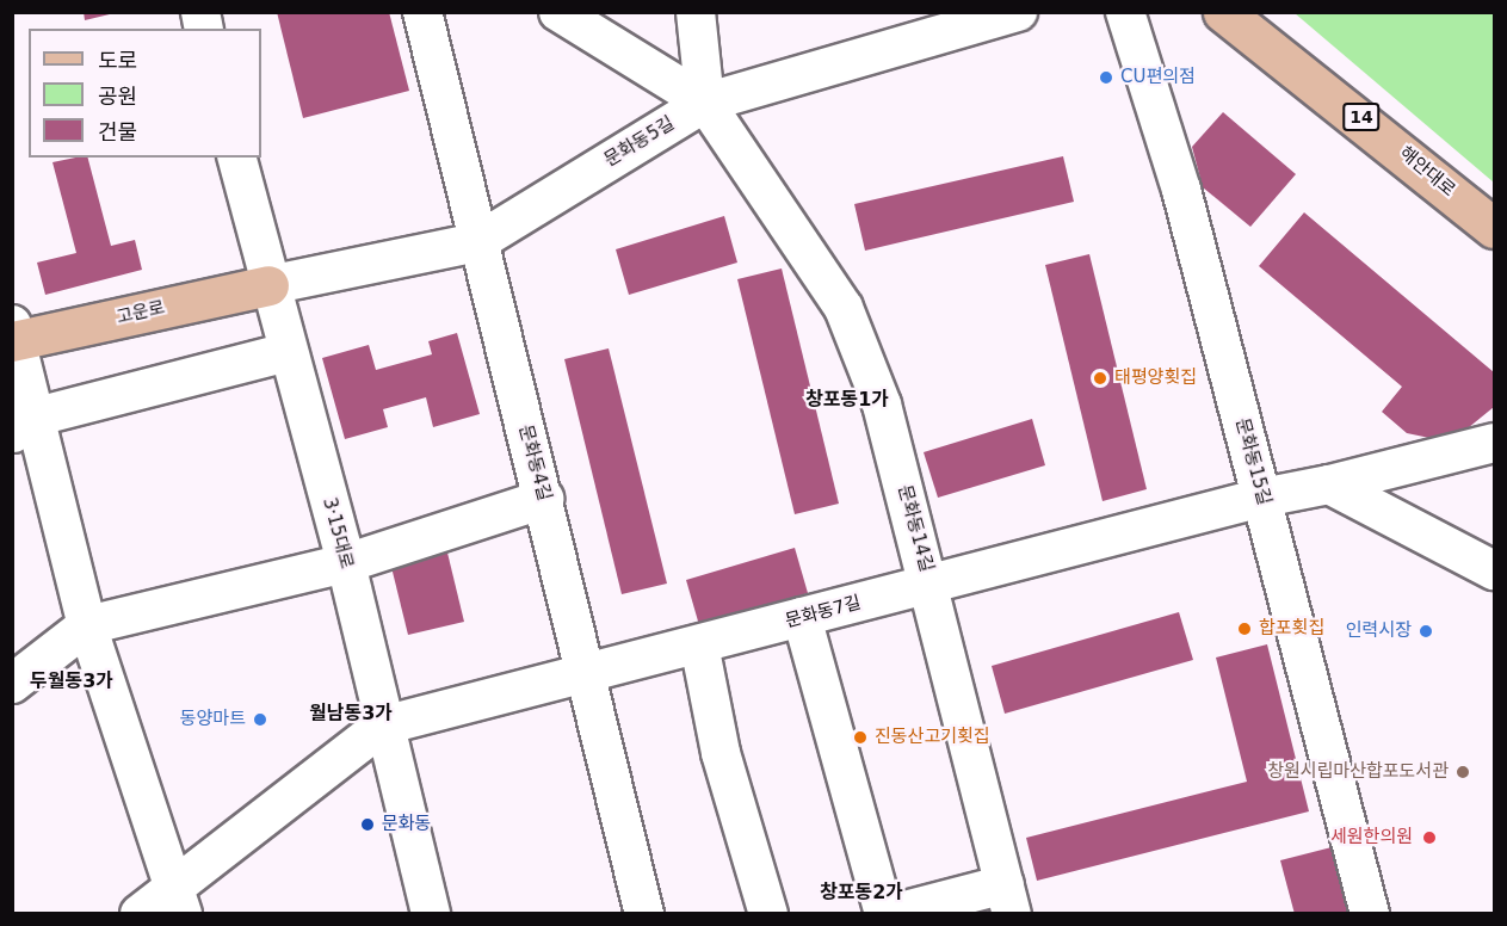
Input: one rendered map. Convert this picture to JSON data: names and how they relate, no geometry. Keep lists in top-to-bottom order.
{
  "streets": {
    "main road": ["14", "해안대로", "고운로"],
    "street": [
      "문화동5길",
      "문화동15길",
      "문화동4길",
      "문화동14길",
      "3·15대로",
      "문화동7길"
    ]
  },
  "crossings": [
    ["문화동5길", "고운로"],
    ["문화동5길", "문화동4길"],
    ["문화동5길", "문화동14길"],
    ["문화동5길", "3·15대로"],
    ["고운로", "3·15대로"],
    ["문화동15길", "문화동7길"],
    ["문화동4길", "문화동7길"],
    ["문화동14길", "문화동7길"],
    ["3·15대로", "문화동7길"]
  ],
  "districts": [
    "창포동1가",
    "두월동3가",
    "월남동3가",
    "창포동2가"
  ],
  "places": [
    "CU편의점",
    "태평양횟집",
    "합포횟집",
    "인력시장",
    "동양마트",
    "진동산고기횟집",
    "창원시립마산합포도서관",
    "문화동",
    "세원한의원"
  ],
  "legend": ["도로", "공원", "건물"]
}
